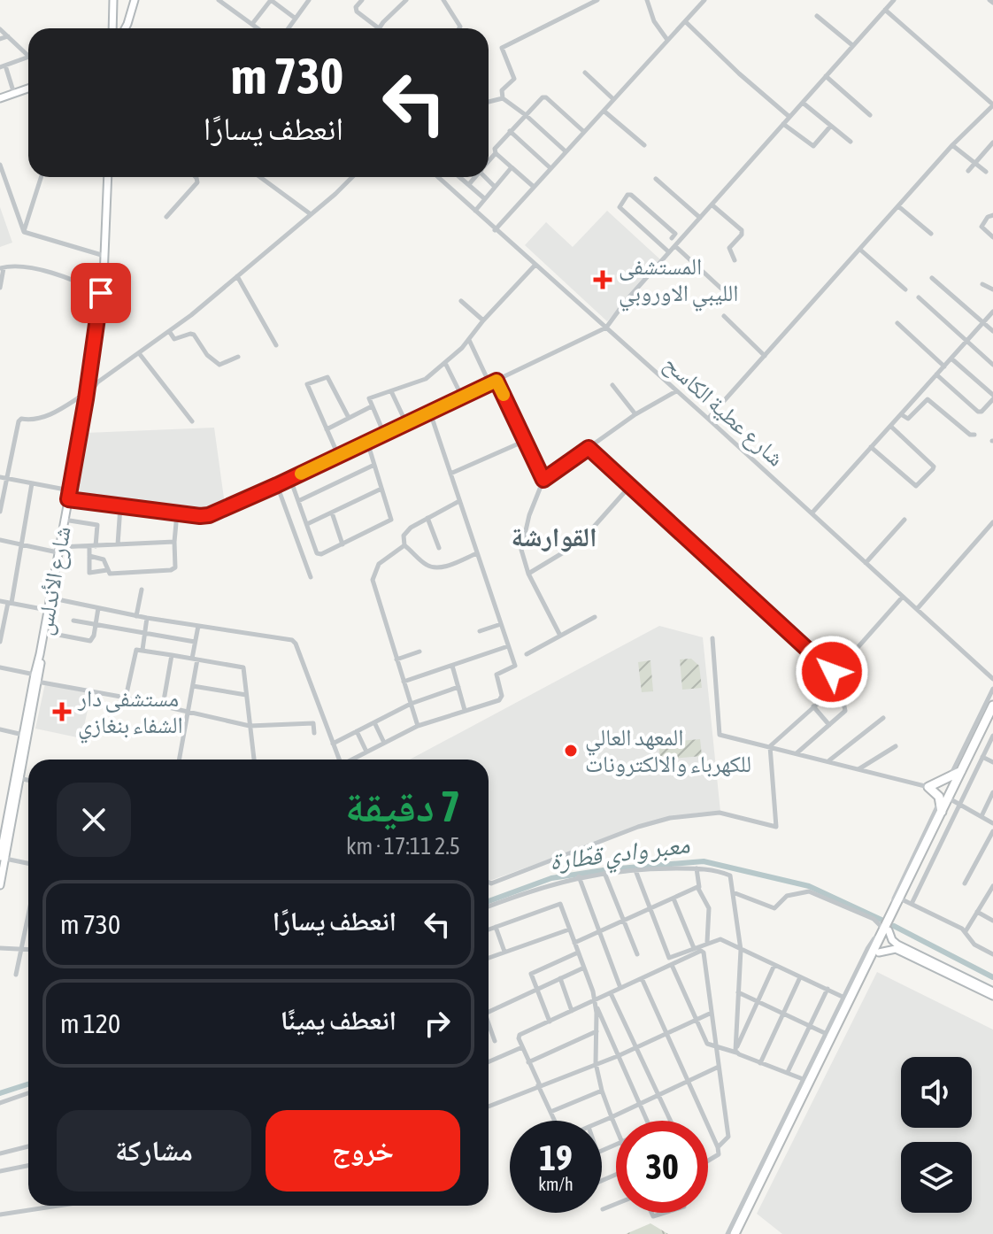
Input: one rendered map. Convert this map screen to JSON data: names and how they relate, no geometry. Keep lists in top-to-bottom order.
{
  "streets": {
    "main road": ["شارع الأندلس"],
    "street": ["شارع عطية الكاسح"]
  },
  "districts": ["القوارشة"],
  "water": ["معبر وادي قطّارة"],
  "places": {
    "health": ["المستشفی الليبي الاوروبي", "مستشفى دار الشفاء بنغازي"],
    "other": ["المعهد العالي للكهرباء والالكترونات"]
  },
  "page": {
    "turn": ["730 m", "انعطف يسارًا"],
    "heading": ["7 دقيقة", "2.5 km · 17:11"],
    "list": [
      {
        "name": "انعطف يسارًا",
        "value": "730 m"
      },
      {
        "name": "انعطف يمينًا",
        "value": "120 m"
      }
    ],
    "buttons": ["خروج", "مشاركة"],
    "speed": "19 km/h",
    "limit": "30"
  }
}
